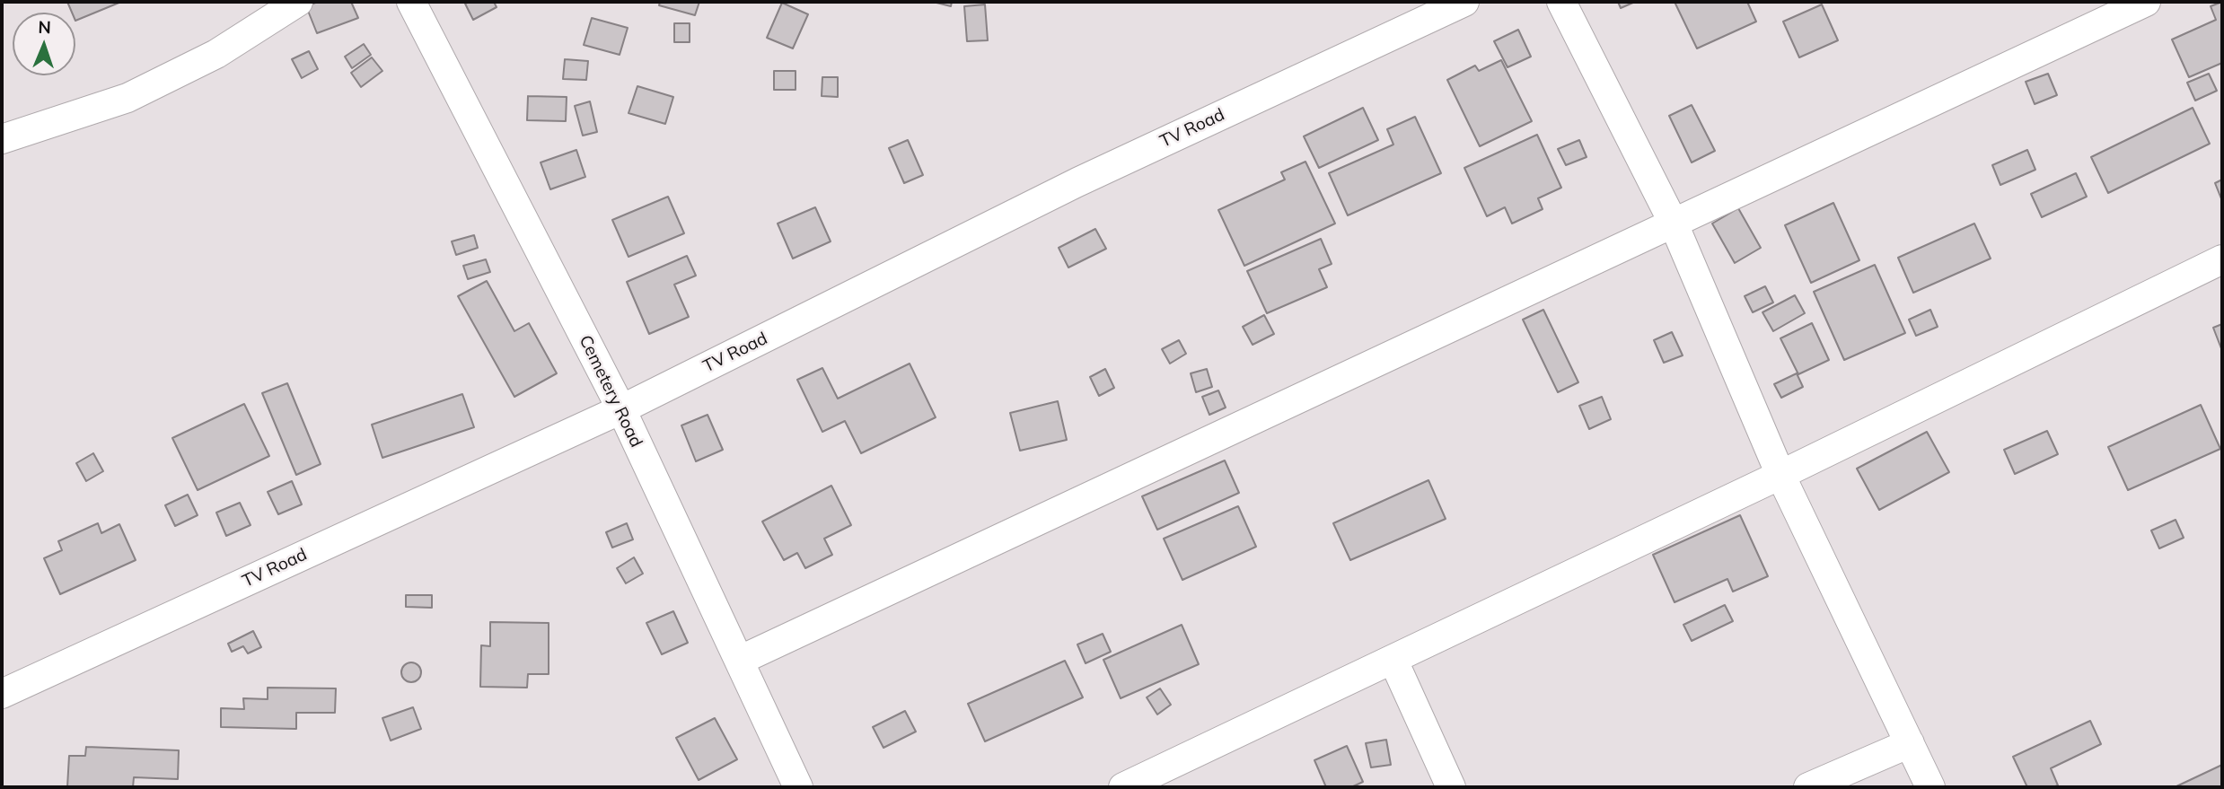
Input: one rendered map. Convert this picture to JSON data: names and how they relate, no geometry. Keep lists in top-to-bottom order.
{
  "streets": {
    "street": ["TV Road", "Cemetery Road"]
  },
  "crossings": [
    ["TV Road", "Cemetery Road"]
  ],
  "north": "top"
}
